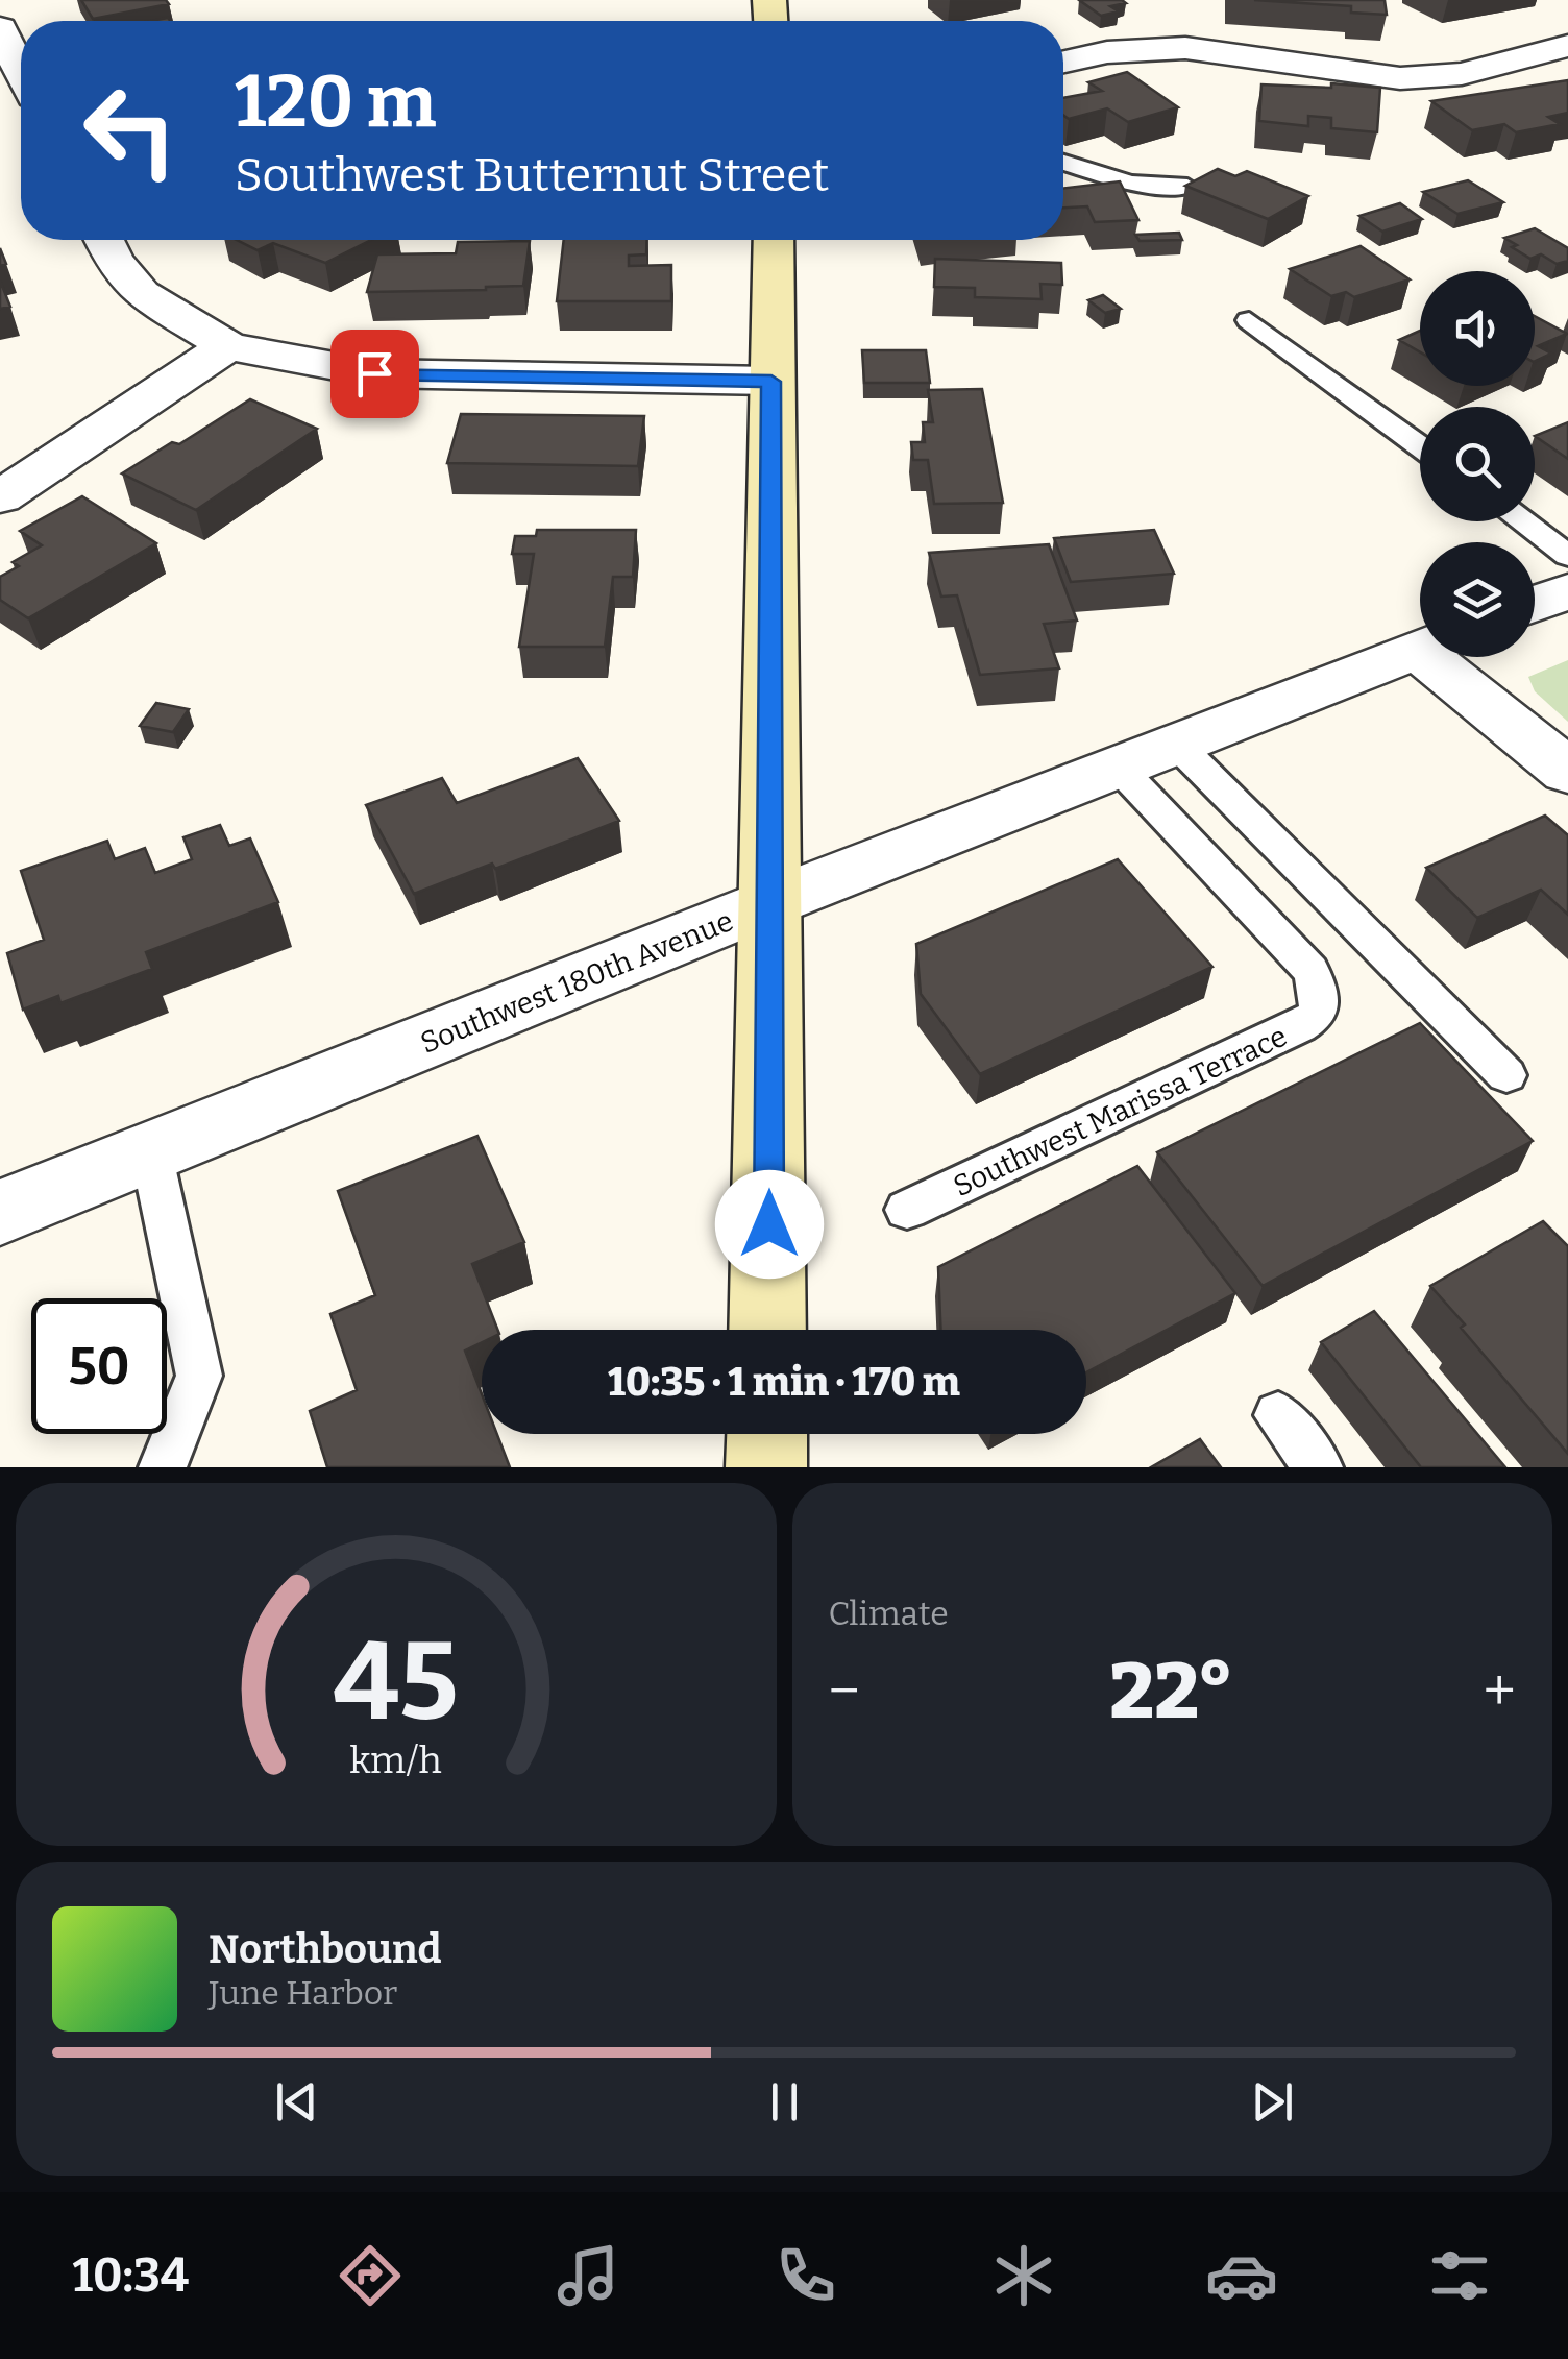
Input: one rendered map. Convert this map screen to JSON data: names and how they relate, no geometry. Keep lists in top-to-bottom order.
{
  "streets": {
    "street": ["Southwest 180th Avenue"],
    "lane": ["Southwest Marissa Terrace"]
  },
  "crossings": [
    ["Southwest 180th Avenue", "Southwest Marissa Terrace"]
  ],
  "page": {
    "turn": ["120 m", "Southwest Butternut Street"],
    "limit": "50",
    "trip": "10:35 · 1 min · 170 m",
    "tile": "Climate",
    "heat": ["−", "22°", "+"],
    "song": ["Northbound", "June Harbor"],
    "tabs": "10:34",
    "gauge": ["45", "km/h"]
  }
}
